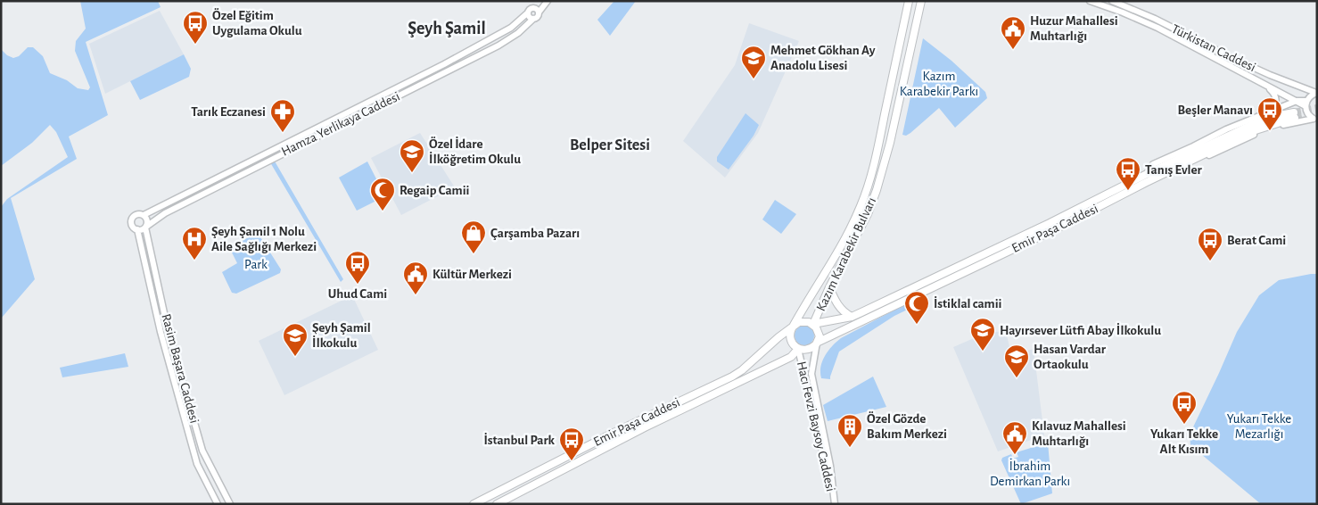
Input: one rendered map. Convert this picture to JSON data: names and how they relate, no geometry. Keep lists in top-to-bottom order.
{
  "streets": {
    "main road": ["Emir Paşa Caddesi", "Kazım Karabekir Bulvarı"],
    "street": [
      "Türkistan Caddesi",
      "Hamza Yerlikaya Caddesi",
      "Rasim Başara Caddesi",
      "Hacı Fevzi Baysoy Caddesi"
    ]
  },
  "crossings": [
    ["Hamza Yerlikaya Caddesi", "Rasim Başara Caddesi"],
    ["Emir Paşa Caddesi", "Kazım Karabekir Bulvarı"],
    ["Emir Paşa Caddesi", "Hacı Fevzi Baysoy Caddesi"],
    ["Kazım Karabekir Bulvarı", "Hacı Fevzi Baysoy Caddesi"]
  ],
  "districts": ["Şeyh Şamil", "Belper Sitesi"],
  "parks": [
    "Kazım Karabekir Parkı",
    "Park",
    "Yukarı Tekke Mezarlığı",
    "İbrahim Demirkan Parkı"
  ],
  "places": {
    "bus stop": [
      "Özel Eğitim Uygulama Okulu",
      "Beşler Manavı",
      "Tanış Evler",
      "Berat Cami",
      "Uhud Cami",
      "Yukarı Tekke Alt Kısım",
      "İstanbul Park"
    ],
    "public building": ["Huzur Mahallesi Muhtarlığı", "Kültür Merkezi", "Kılavuz Mahallesi Muhtarlığı"],
    "school or university": [
      "Mehmet Gökhan Ay Anadolu Lisesi",
      "Özel İdare İlköğretim Okulu",
      "Hayırsever Lütfi Abay İlkokulu",
      "Şeyh Şamil İlkokulu",
      "Hasan Vardar Ortaokulu"
    ],
    "pharmacy": ["Tarık Eczanesi"],
    "mosque": ["Regaip Camii", "İstiklal camii"],
    "shop": ["Çarşamba Pazarı"],
    "hospital": ["Şeyh Şamil 1 Nolu Aile Sağlığı Merkezi"],
    "building": ["Özel Gözde Bakım Merkezi"]
  }
}
